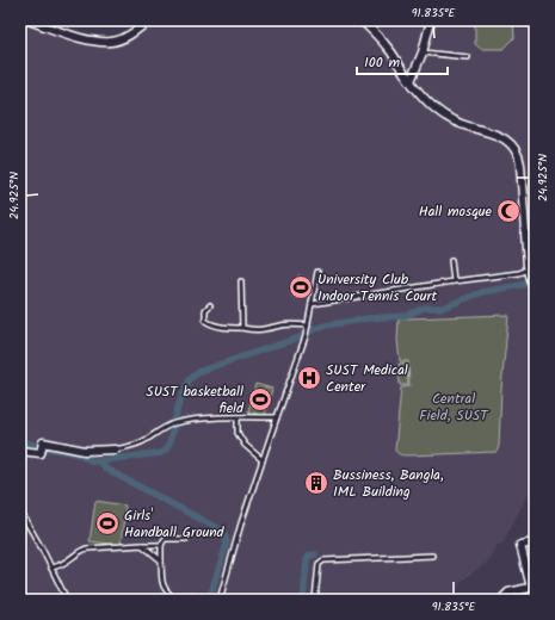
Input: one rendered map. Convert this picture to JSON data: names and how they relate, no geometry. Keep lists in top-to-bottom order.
{
  "parks": ["Central Field, SUST"],
  "places": {
    "mosque": ["Hall mosque"],
    "sports": ["University Club Indoor Tennis Court", "SUST basketball field", "Girls' Handball Ground"],
    "hospital": ["SUST Medical Center"],
    "building": ["Bussiness, Bangla, IML Building"]
  },
  "scale_bar": "100 m",
  "coordinates": ["91.835°E", "24.925°N"]
}
